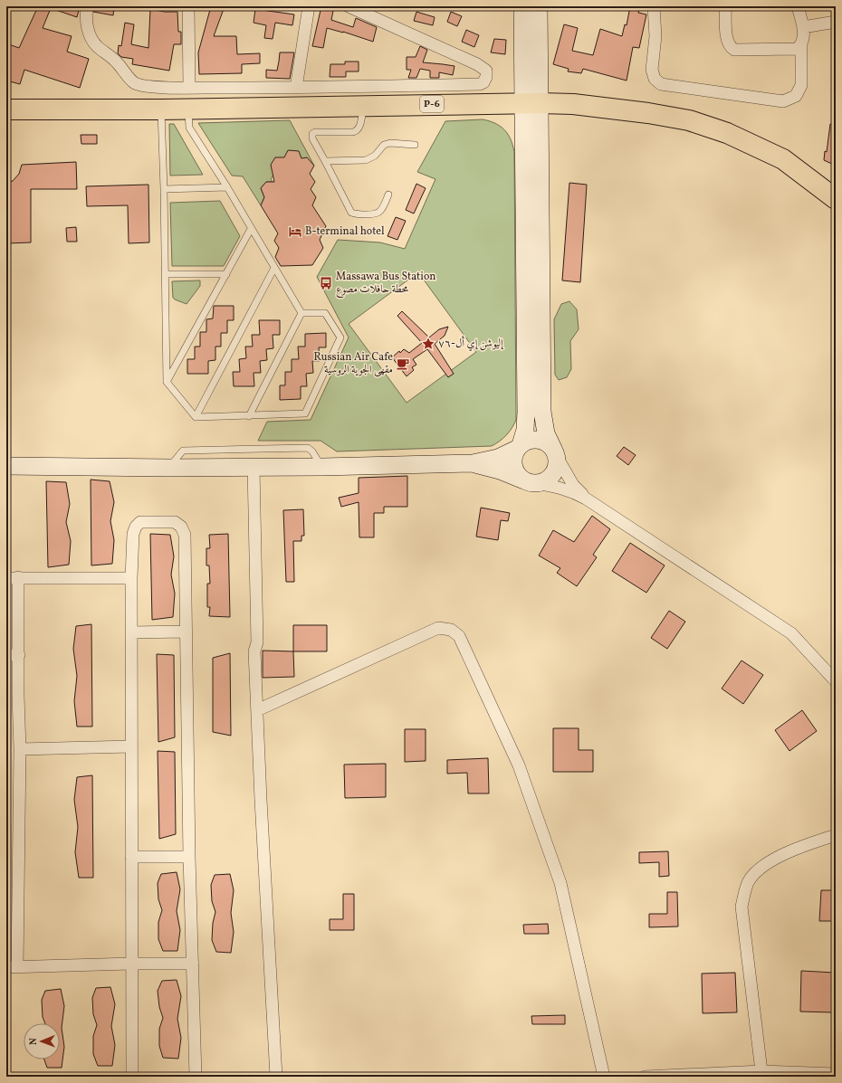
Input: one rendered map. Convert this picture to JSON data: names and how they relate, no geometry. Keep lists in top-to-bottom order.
{
  "streets": {
    "highway": ["P-6"]
  },
  "places": {
    "hotel": ["B-terminal hotel"],
    "bus stop": ["Massawa Bus Station محطة حافلات مصوع"],
    "place": ["إليوشن إي أل-٧٦"],
    "cafe": ["Russian Air Cafe مقهى الجوية الروسية"]
  },
  "north": "left"
}
